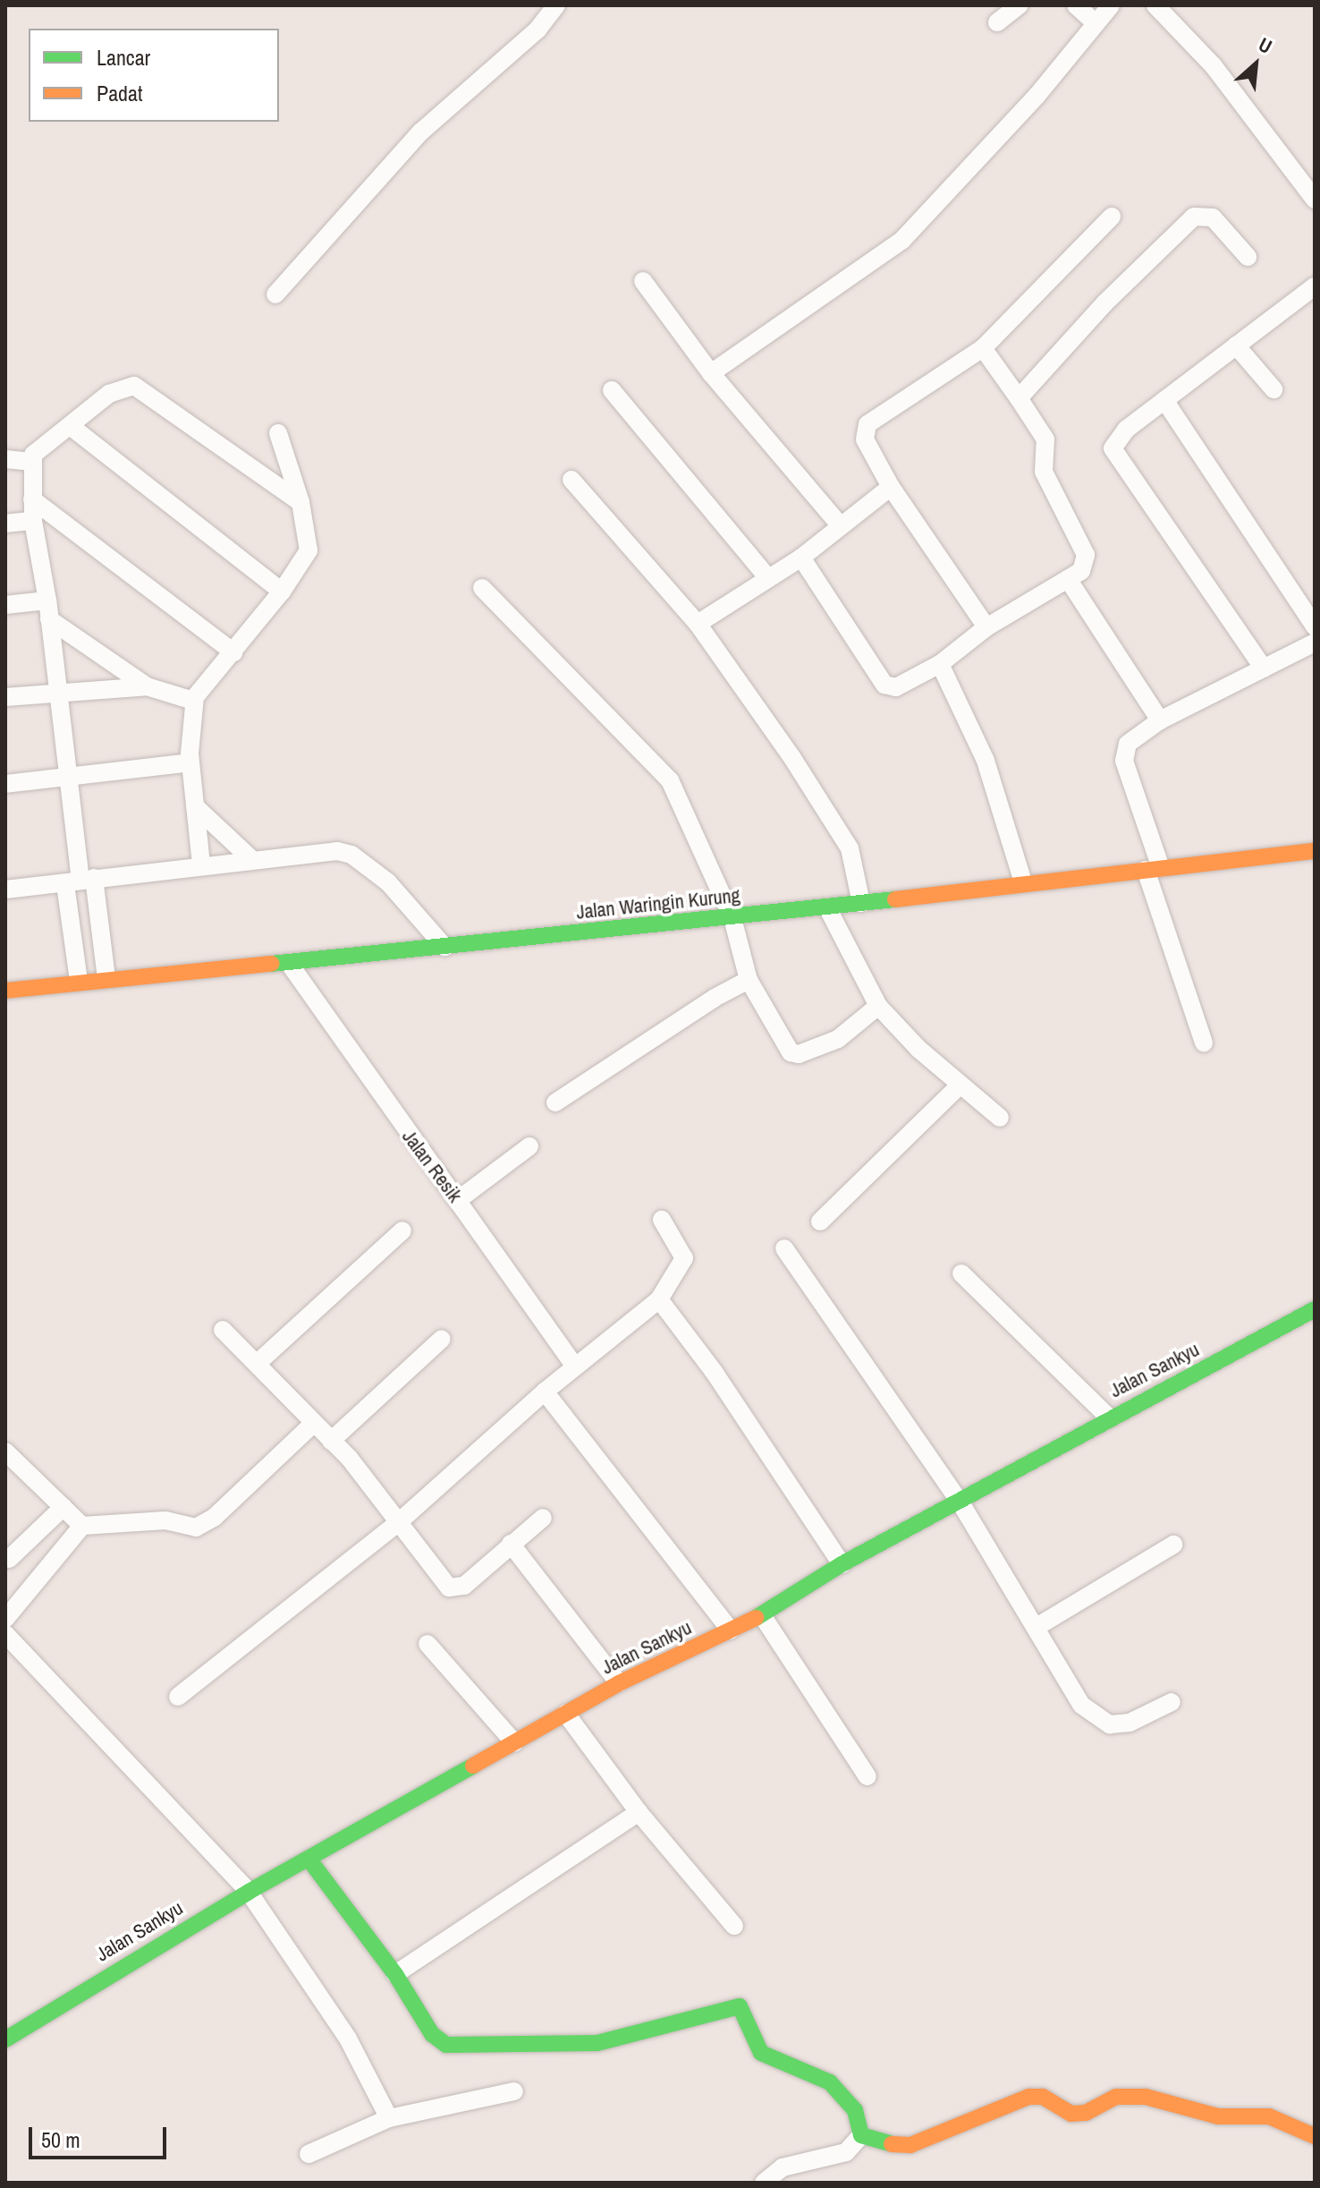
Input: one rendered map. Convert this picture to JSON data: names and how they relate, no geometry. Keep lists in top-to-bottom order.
{
  "streets": {
    "street": ["Jalan Waringin Kurung", "Jalan Resik", "Jalan Sankyu"]
  },
  "crossings": [
    ["Jalan Waringin Kurung", "Jalan Resik"]
  ],
  "legend": ["Lancar", "Padat"],
  "scale_bar": "50 m",
  "north": "top right"
}
